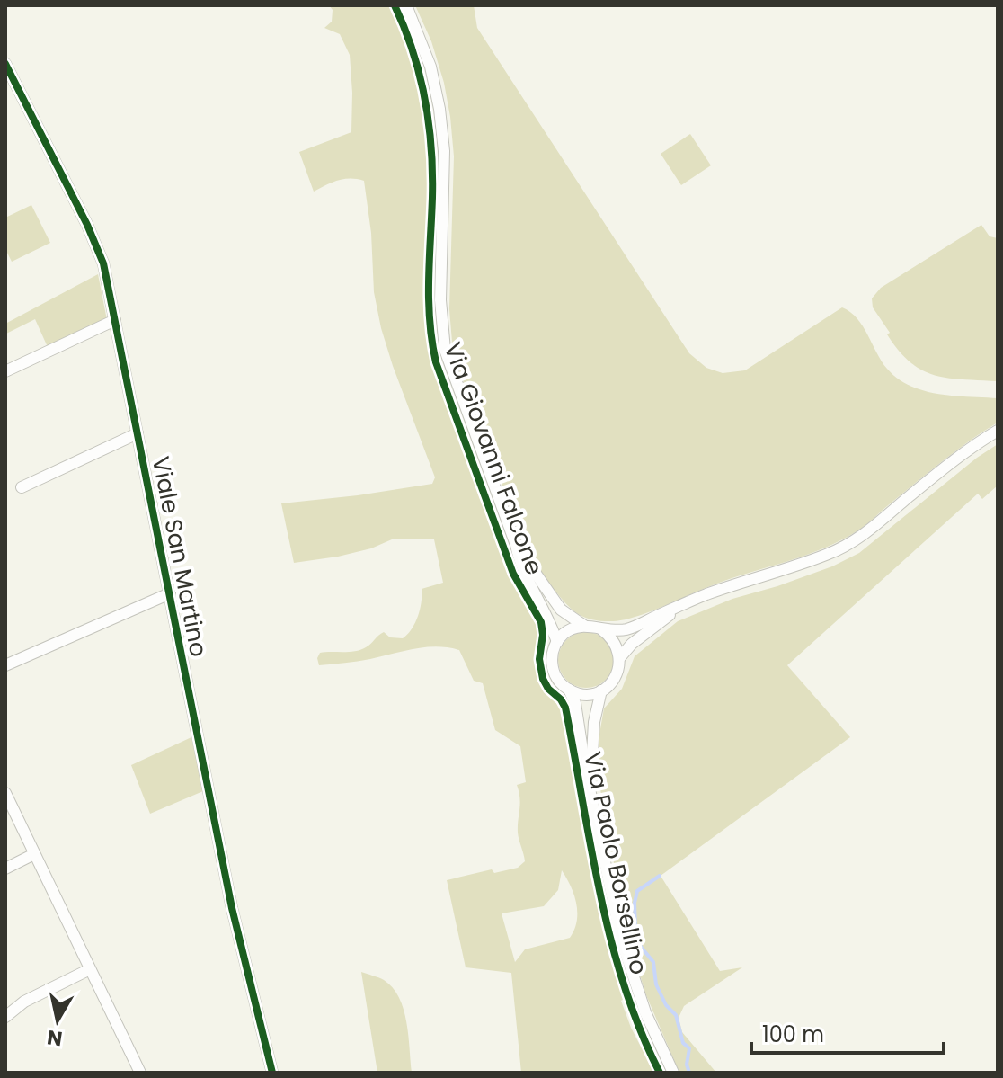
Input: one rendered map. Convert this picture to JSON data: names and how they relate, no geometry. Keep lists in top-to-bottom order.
{
  "streets": {
    "street": ["Via Giovanni Falcone", "Viale San Martino", "Via Paolo Borsellino"]
  },
  "crossings": [
    ["Via Giovanni Falcone", "Via Paolo Borsellino"]
  ],
  "scale_bar": "100 m",
  "north": "bottom"
}
